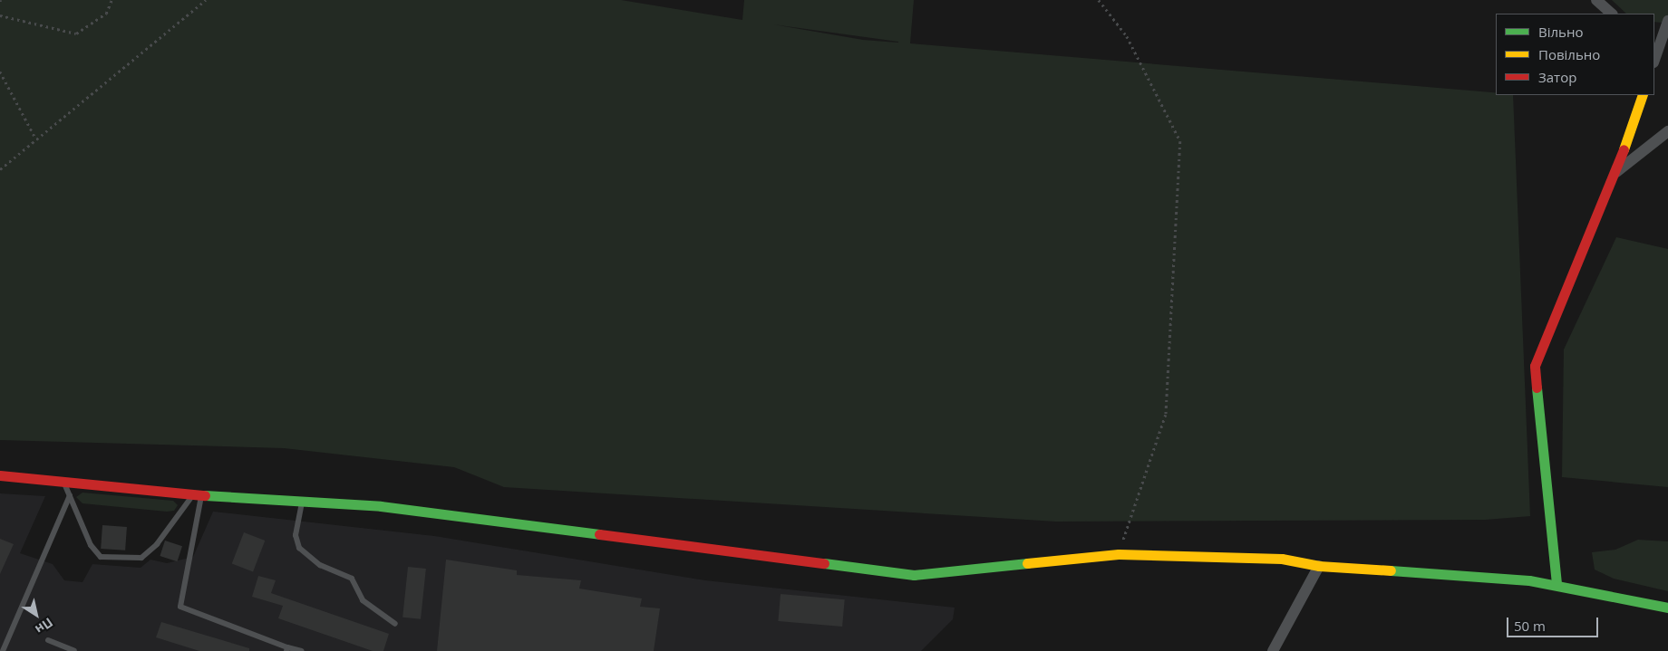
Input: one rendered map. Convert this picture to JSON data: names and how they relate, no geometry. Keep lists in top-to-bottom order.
{
  "legend": ["Вільно", "Повільно", "Затор"],
  "scale_bar": "50 m",
  "north": "bottom right"
}
